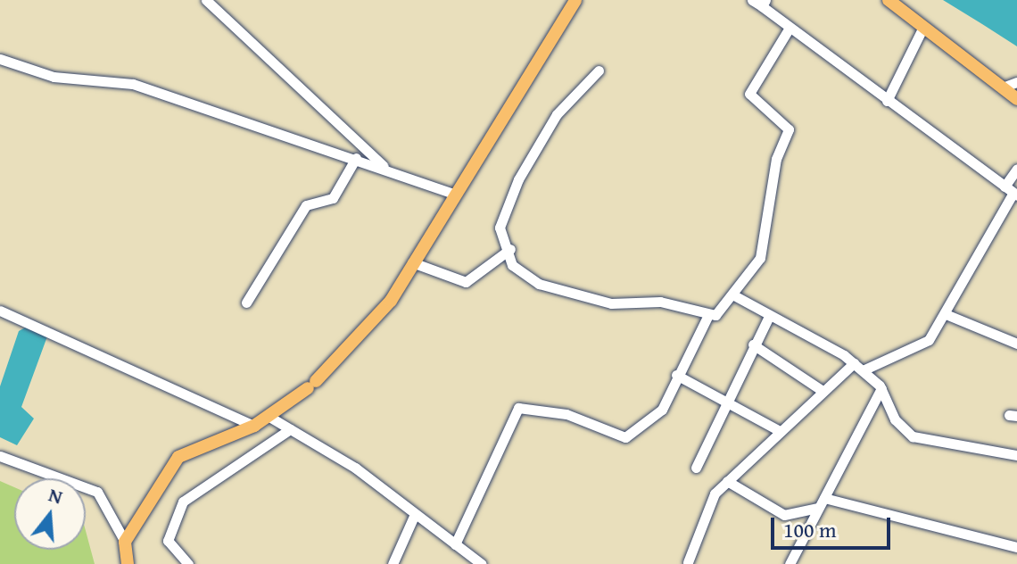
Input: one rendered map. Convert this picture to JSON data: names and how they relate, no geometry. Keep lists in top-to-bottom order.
{
  "scale_bar": "100 m",
  "north": "top"
}
